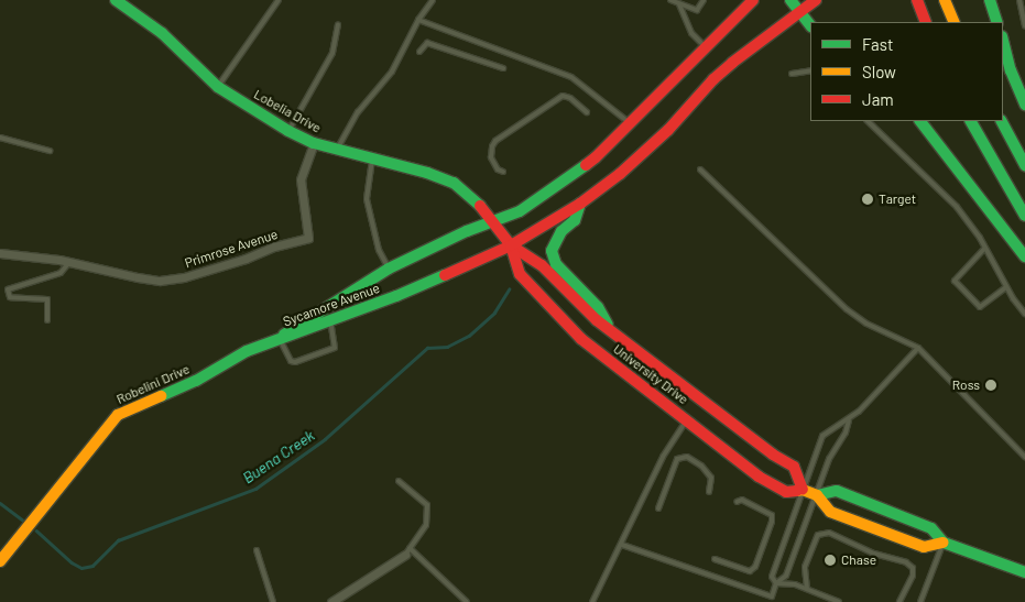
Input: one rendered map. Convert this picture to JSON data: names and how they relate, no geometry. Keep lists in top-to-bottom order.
{
  "streets": {
    "main road": [
      "Lobelia Drive",
      "Sycamore Avenue",
      "University Drive",
      "Robelini Drive"
    ],
    "street": ["Primrose Avenue"]
  },
  "crossings": [
    ["Lobelia Drive", "Primrose Avenue"],
    ["Lobelia Drive", "Sycamore Avenue"],
    ["Lobelia Drive", "University Drive"],
    ["Sycamore Avenue", "University Drive"],
    ["Sycamore Avenue", "Robelini Drive"]
  ],
  "water": ["Buena Creek"],
  "places": ["Target", "Ross", "Chase"],
  "legend": ["Fast", "Slow", "Jam"]
}
